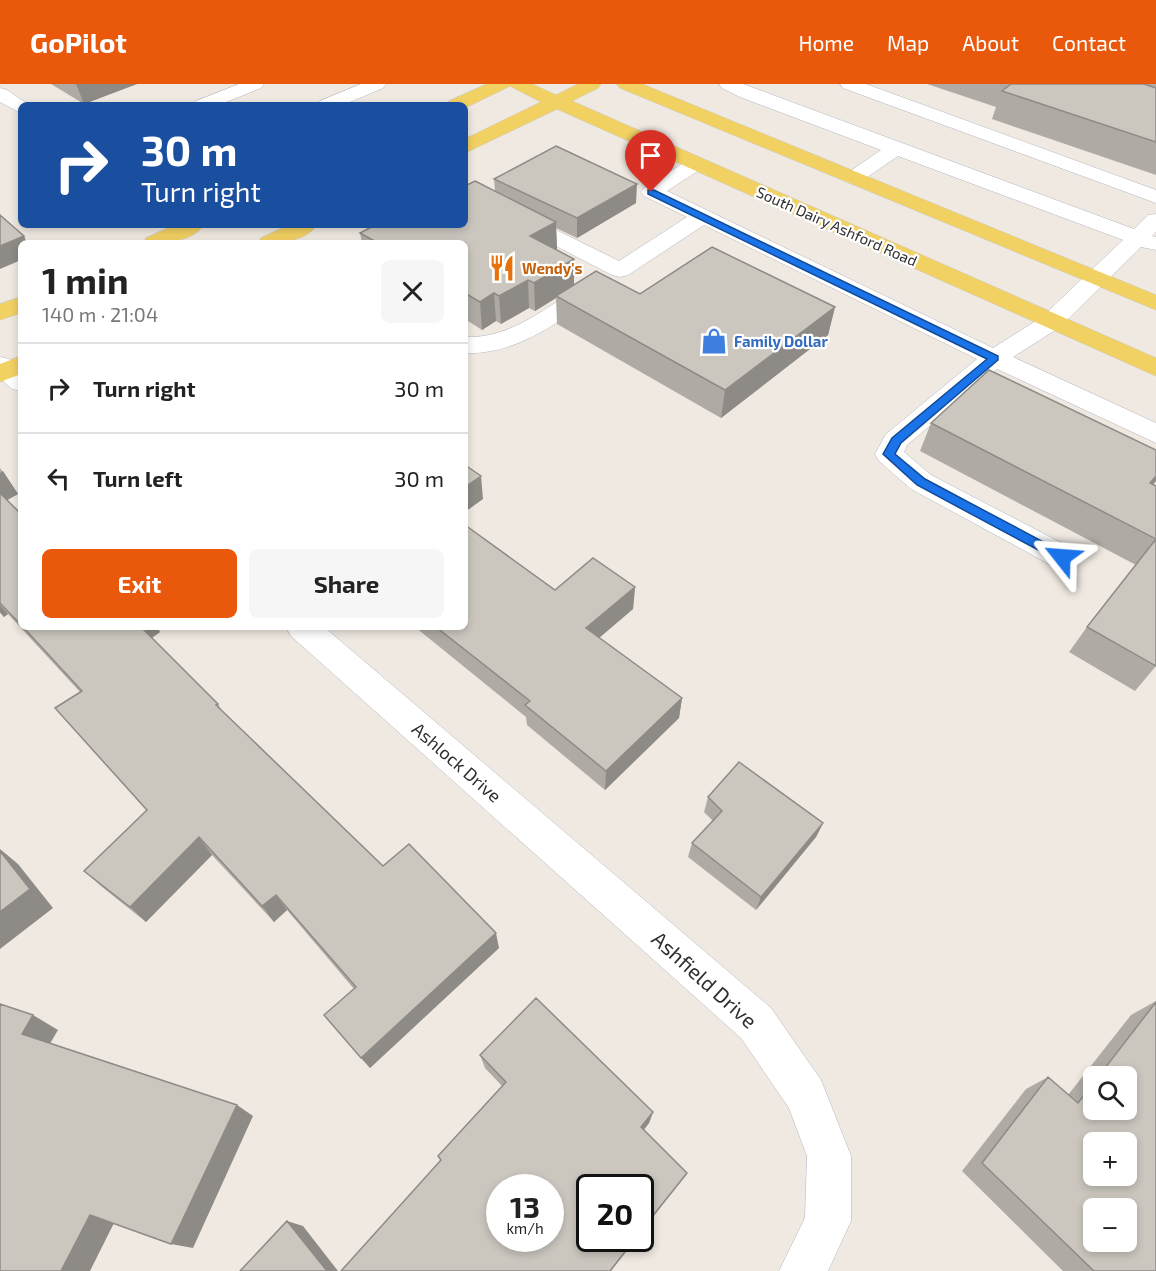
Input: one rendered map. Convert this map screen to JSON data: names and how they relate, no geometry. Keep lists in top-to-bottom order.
{
  "streets": {
    "main road": ["South Dairy Ashford Road"],
    "street": ["Ashlock Drive", "Ashfield Drive"]
  },
  "crossings": [
    ["Ashlock Drive", "Ashfield Drive"]
  ],
  "places": {
    "restaurant": ["Wendy's"],
    "shop": ["Family Dollar"]
  },
  "page": {
    "header": "GoPilot",
    "nav": [
      "Home",
      "Map",
      "About",
      "Contact"
    ],
    "turn": ["30 m", "Turn right"],
    "heading": ["1 min", "140 m · 21:04"],
    "list": [
      {
        "name": "Turn right",
        "value": "30 m"
      },
      {
        "name": "Turn left",
        "value": "30 m"
      }
    ],
    "buttons": ["Exit", "Share"],
    "map_buttons": ["+", "−"],
    "speed": "13 km/h",
    "limit": "20"
  }
}
